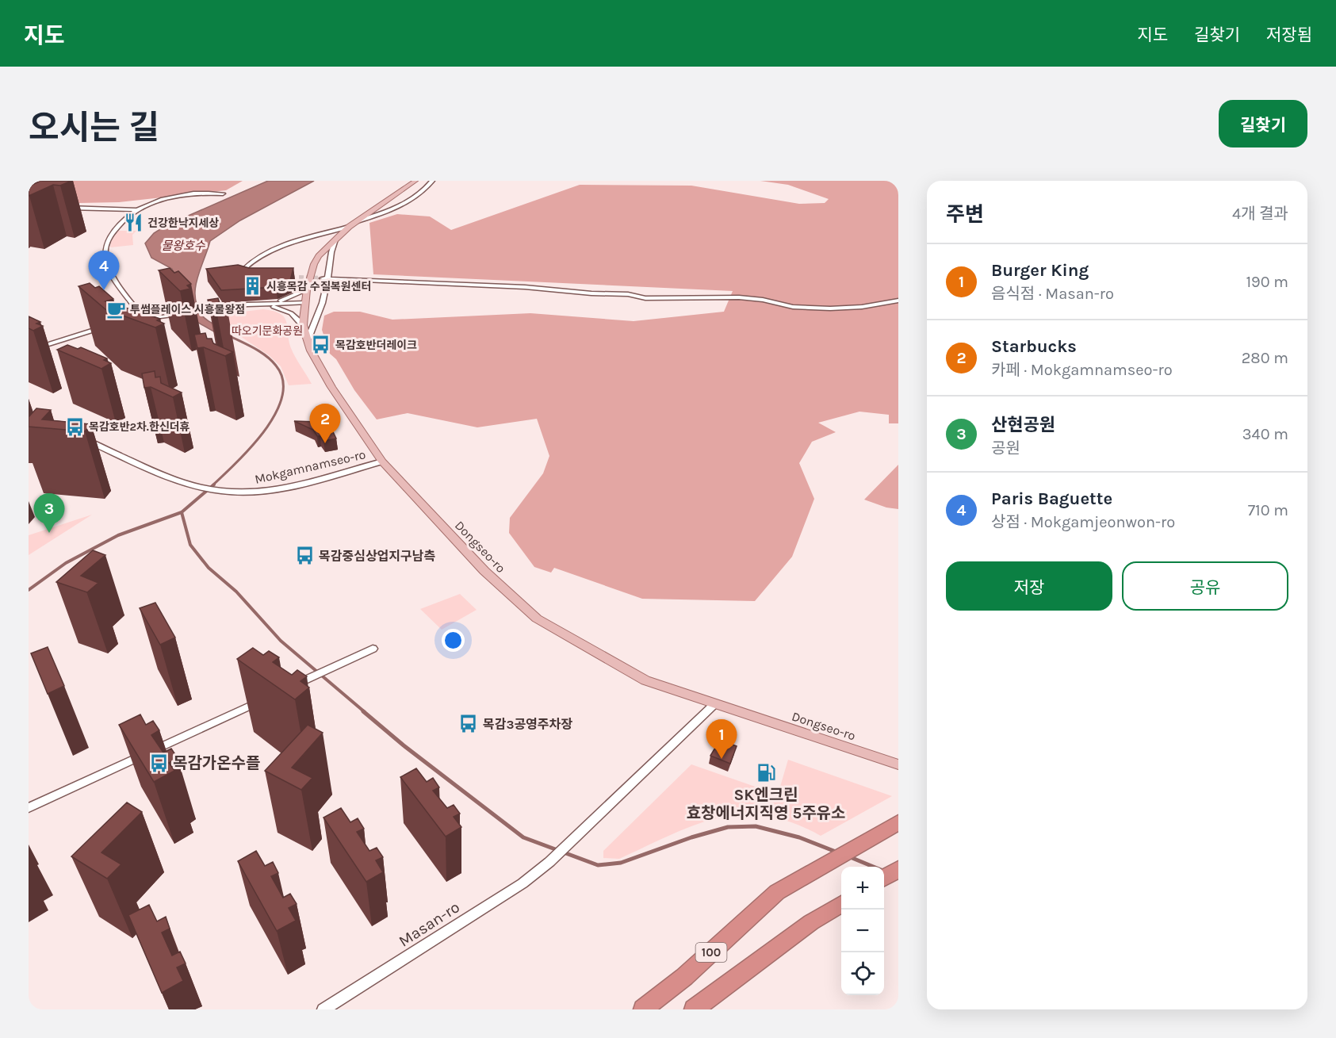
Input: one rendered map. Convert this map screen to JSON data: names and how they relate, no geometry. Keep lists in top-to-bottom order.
{
  "streets": {
    "highway": ["100"],
    "main road": ["Dongseo-ro"],
    "street": ["Mokgamnamseo-ro", "Masan-ro"]
  },
  "crossings": [
    ["Mokgamnamseo-ro", "Dongseo-ro"],
    ["Dongseo-ro", "Masan-ro"]
  ],
  "water": ["물왕호수"],
  "parks": ["따오기문화공원"],
  "places": {
    "restaurant": ["건강한낙지세상"],
    "building": ["시흥목감 수질복원센터"],
    "cafe": ["투썸플레이스 시흥물왕점"],
    "bus stop": [
      "목감호반더레이크",
      "목감호반2차.한신더휴",
      "목감중심상업지구남측",
      "목감3공영주차장",
      "목감가온수플"
    ],
    "fuel station": ["SK엔크린 효창에너지직영 5주유소"]
  },
  "page": {
    "header": "지도",
    "nav": ["지도", "길찾기", "저장됨"],
    "title": "오시는 길",
    "buttons": [
      "길찾기",
      ["저장", "공유"]
    ],
    "heading": ["주변", "4개 결과"],
    "list": [
      {
        "mark": "1",
        "name": "Burger King",
        "note": "음식점 · Masan-ro",
        "value": "190 m"
      },
      {
        "mark": "2",
        "name": "Starbucks",
        "note": "카페 · Mokgamnamseo-ro",
        "value": "280 m"
      },
      {
        "mark": "3",
        "name": "산현공원",
        "note": "공원",
        "value": "340 m"
      },
      {
        "mark": "4",
        "name": "Paris Baguette",
        "note": "상점 · Mokgamjeonwon-ro",
        "value": "710 m"
      }
    ],
    "pins": [
      "4",
      "2",
      "3",
      "1"
    ],
    "map_buttons": ["+", "−"]
  }
}
